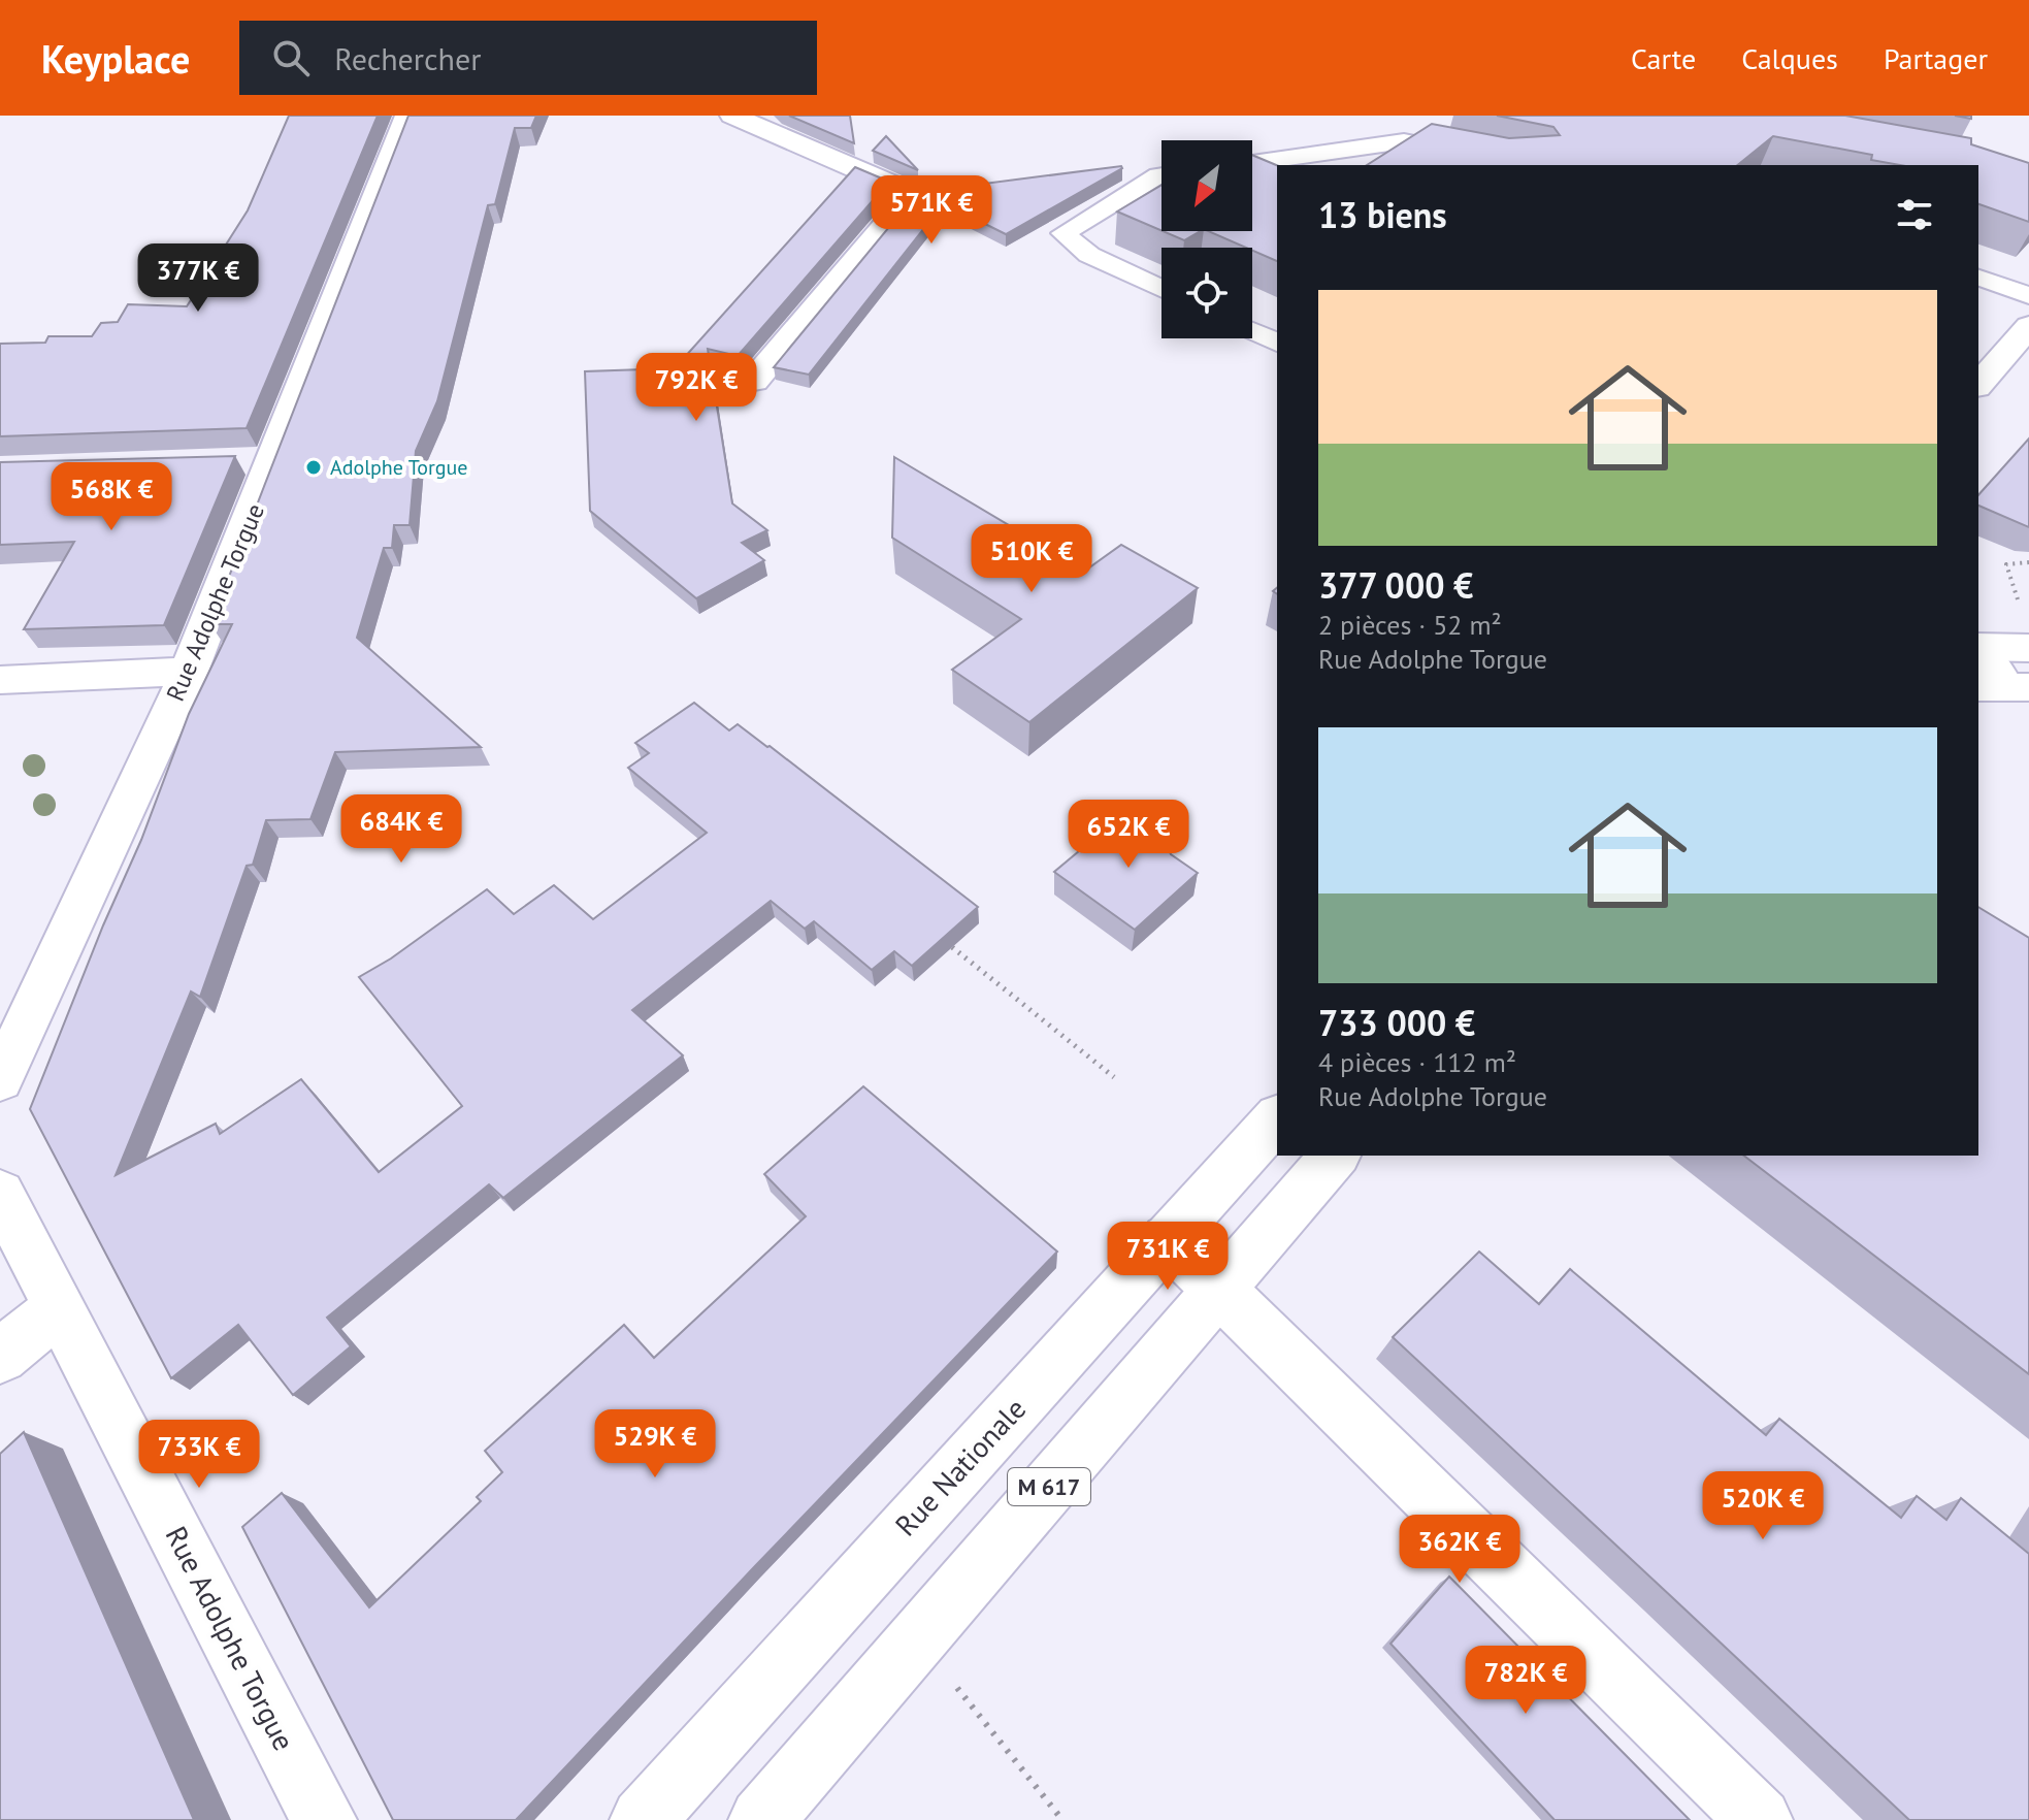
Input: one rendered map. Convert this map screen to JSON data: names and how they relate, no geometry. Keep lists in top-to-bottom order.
{
  "streets": {
    "street": ["Rue Adolphe Torgue", "Rue Nationale", "M 617"]
  },
  "places": ["Adolphe Torgue"],
  "north": "bottom left",
  "page": {
    "header": "Keyplace",
    "search": "Rechercher",
    "nav": ["Carte", "Calques", "Partager"],
    "heading": "13 biens",
    "price": [
      "571K €",
      "377K €",
      "792K €",
      "568K €",
      "510K €",
      "684K €",
      "652K €",
      "731K €",
      "529K €",
      "733K €",
      "520K €",
      "362K €",
      "782K €"
    ],
    "list": [
      {
        "name": "377 000 €",
        "note": "2 pièces · 52 m² · Rue Adolphe Torgue"
      },
      {
        "name": "733 000 €",
        "note": "4 pièces · 112 m² · Rue Adolphe Torgue"
      }
    ]
  }
}
